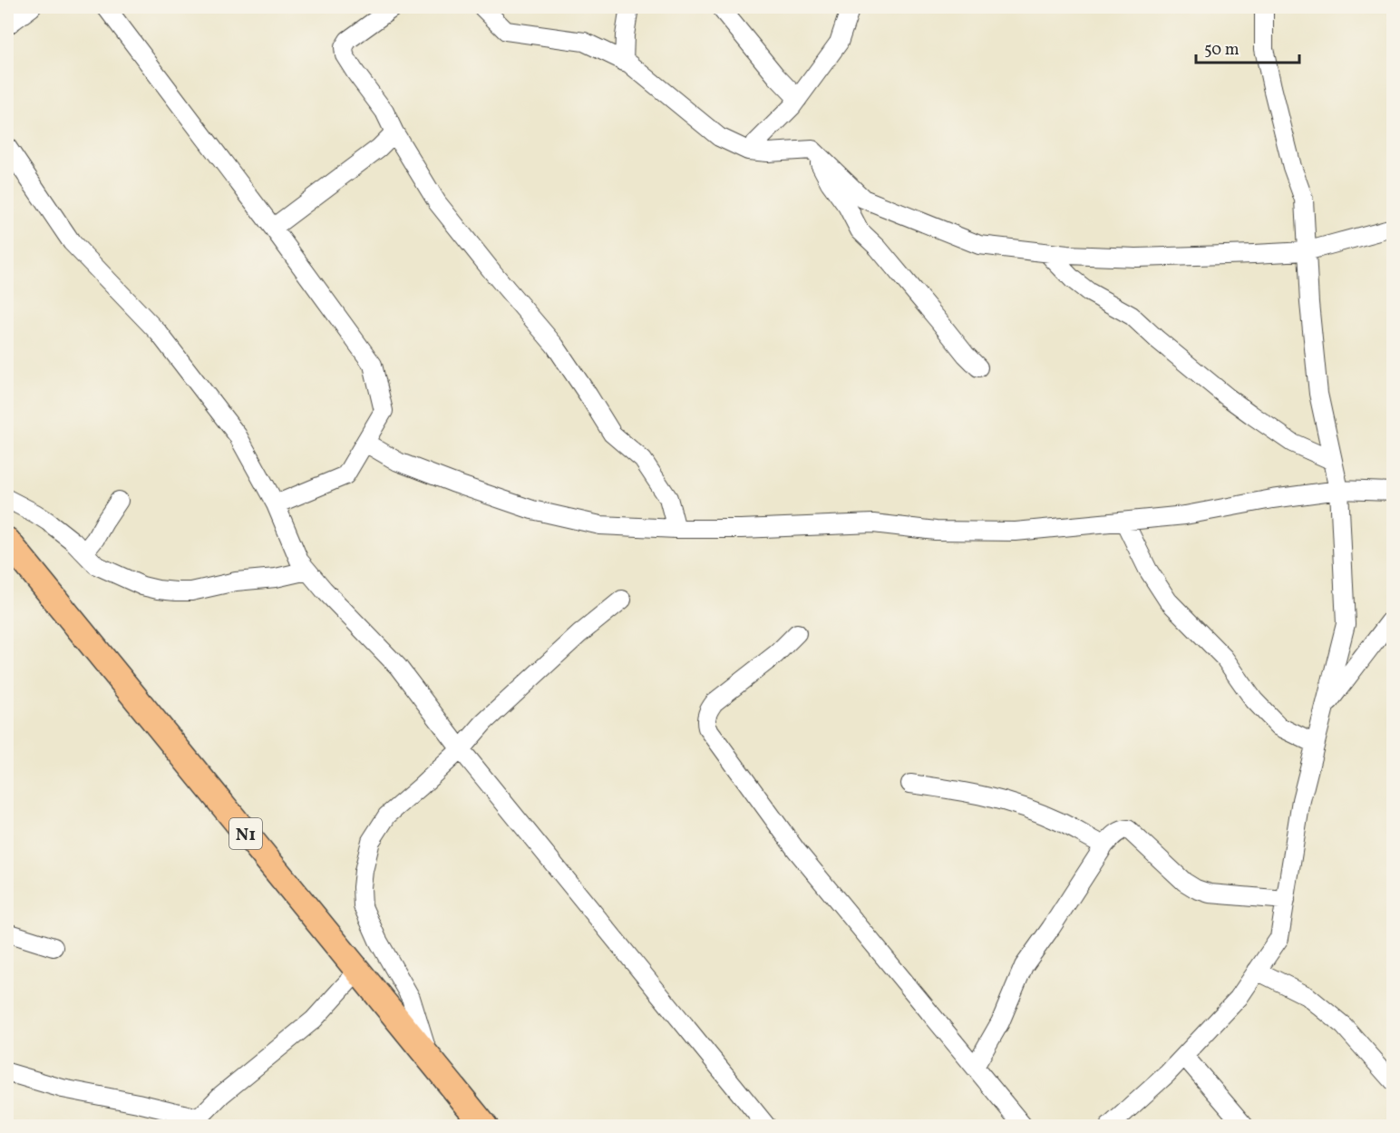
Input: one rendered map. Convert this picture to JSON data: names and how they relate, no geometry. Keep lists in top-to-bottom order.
{
  "streets": {
    "highway": ["N1"]
  },
  "scale_bar": "50 m"
}
